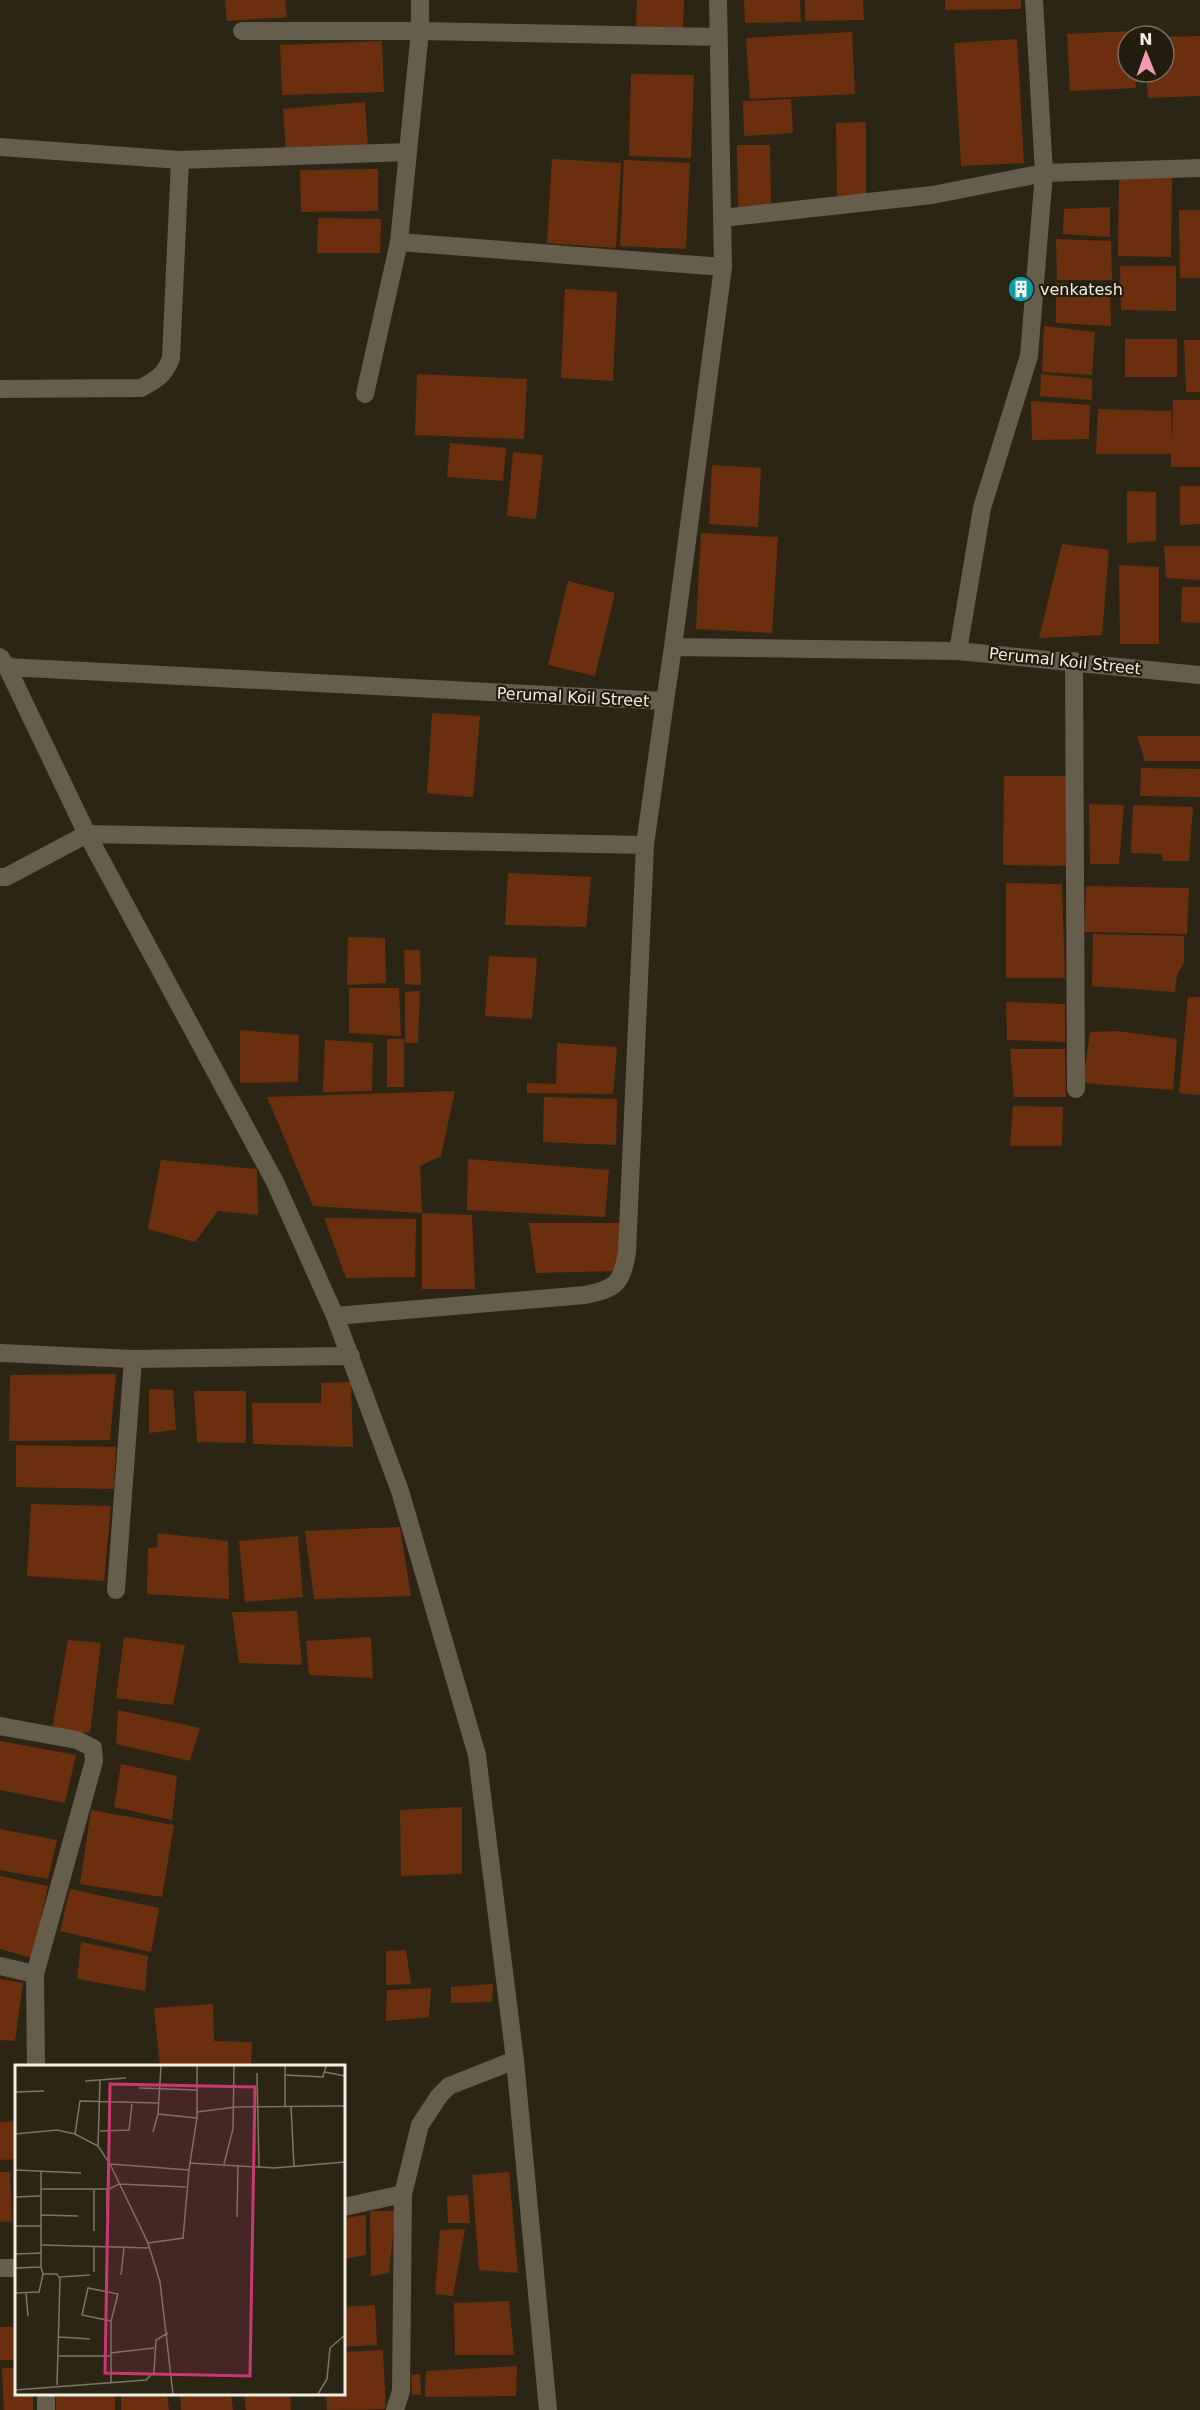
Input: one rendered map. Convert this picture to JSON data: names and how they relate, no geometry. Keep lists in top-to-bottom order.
{
  "streets": {
    "street": ["Perumal Koil Street"]
  },
  "places": {
    "building": ["venkatesh"]
  },
  "north": "top"
}
